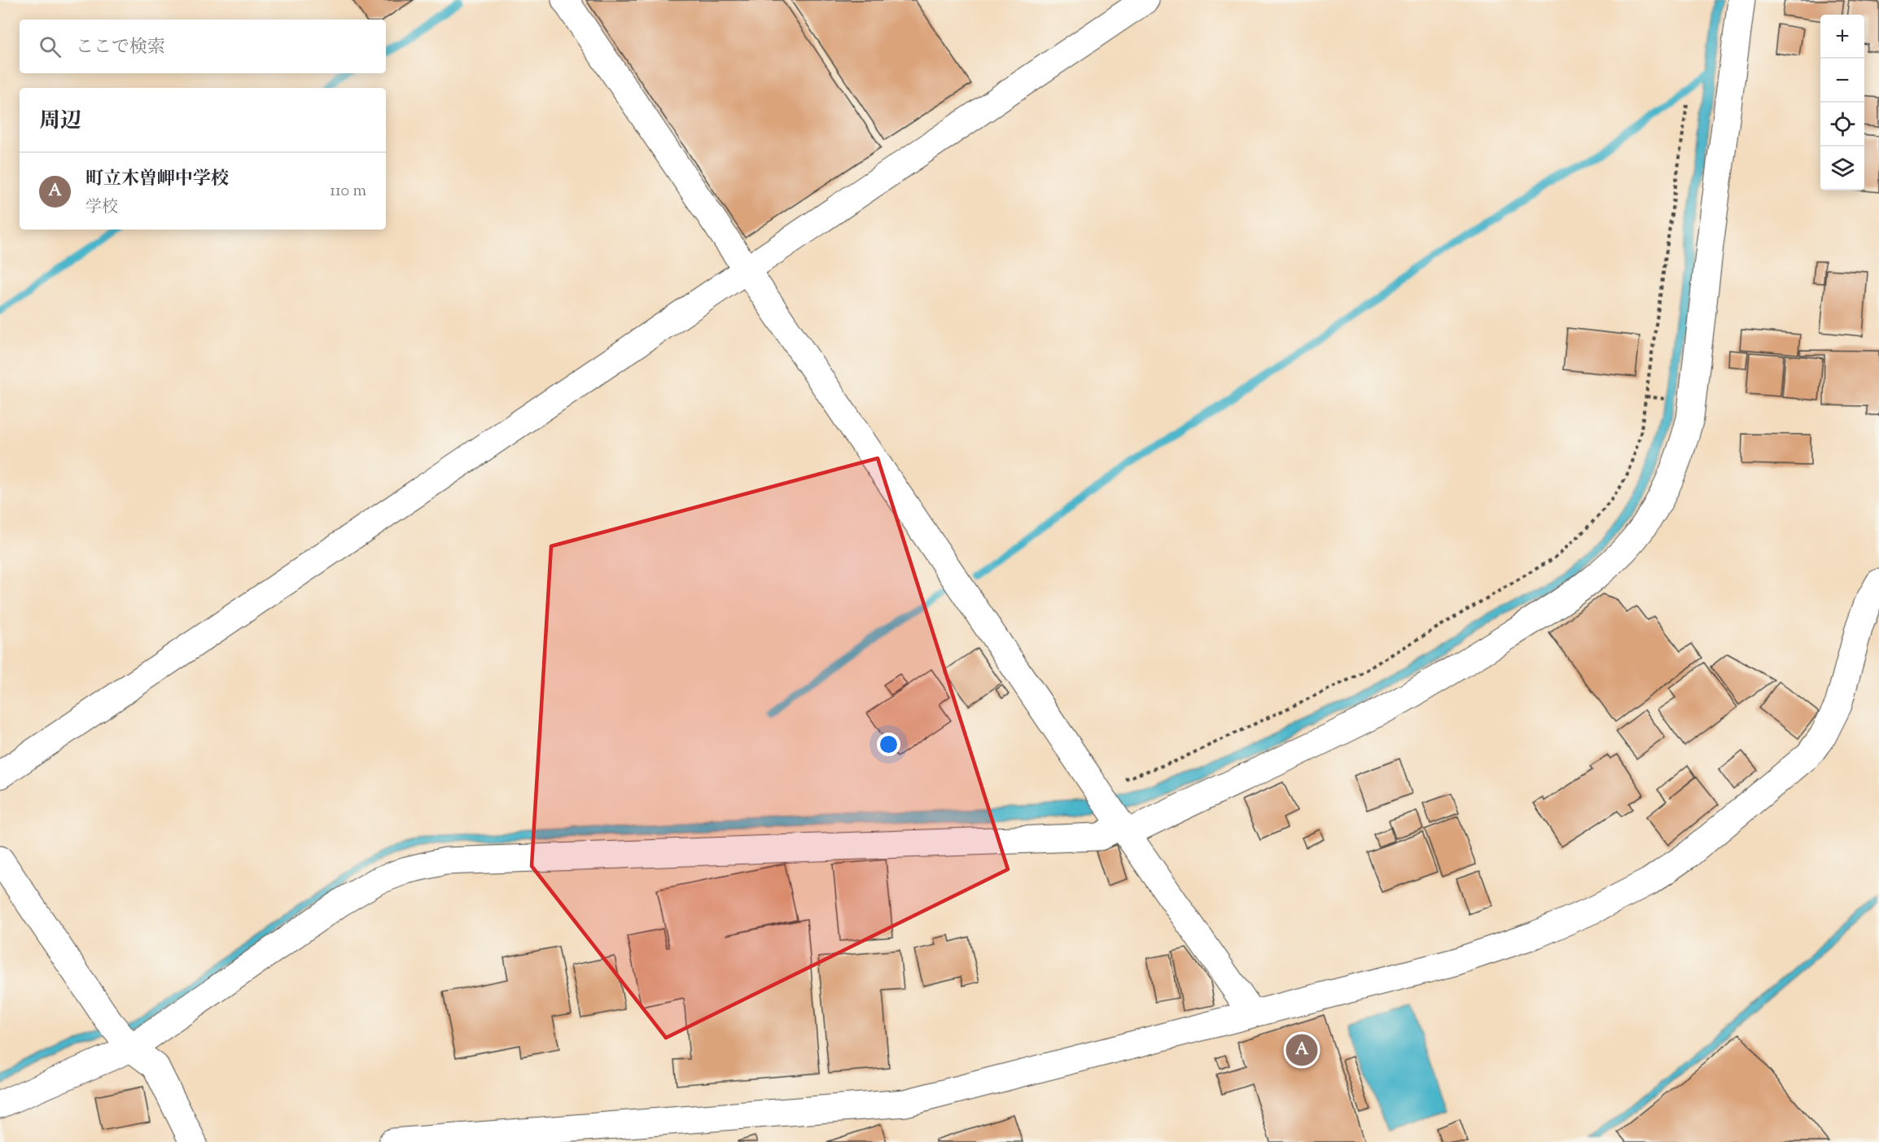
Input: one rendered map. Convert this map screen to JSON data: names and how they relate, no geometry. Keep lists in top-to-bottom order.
{
  "page": {
    "map_buttons": ["+", "−"],
    "search": "ここで検索",
    "heading": "周辺",
    "list": [
      {
        "mark": "A",
        "name": "町立木曽岬中学校",
        "note": "学校",
        "value": "110 m"
      }
    ],
    "pins": "A"
  }
}
